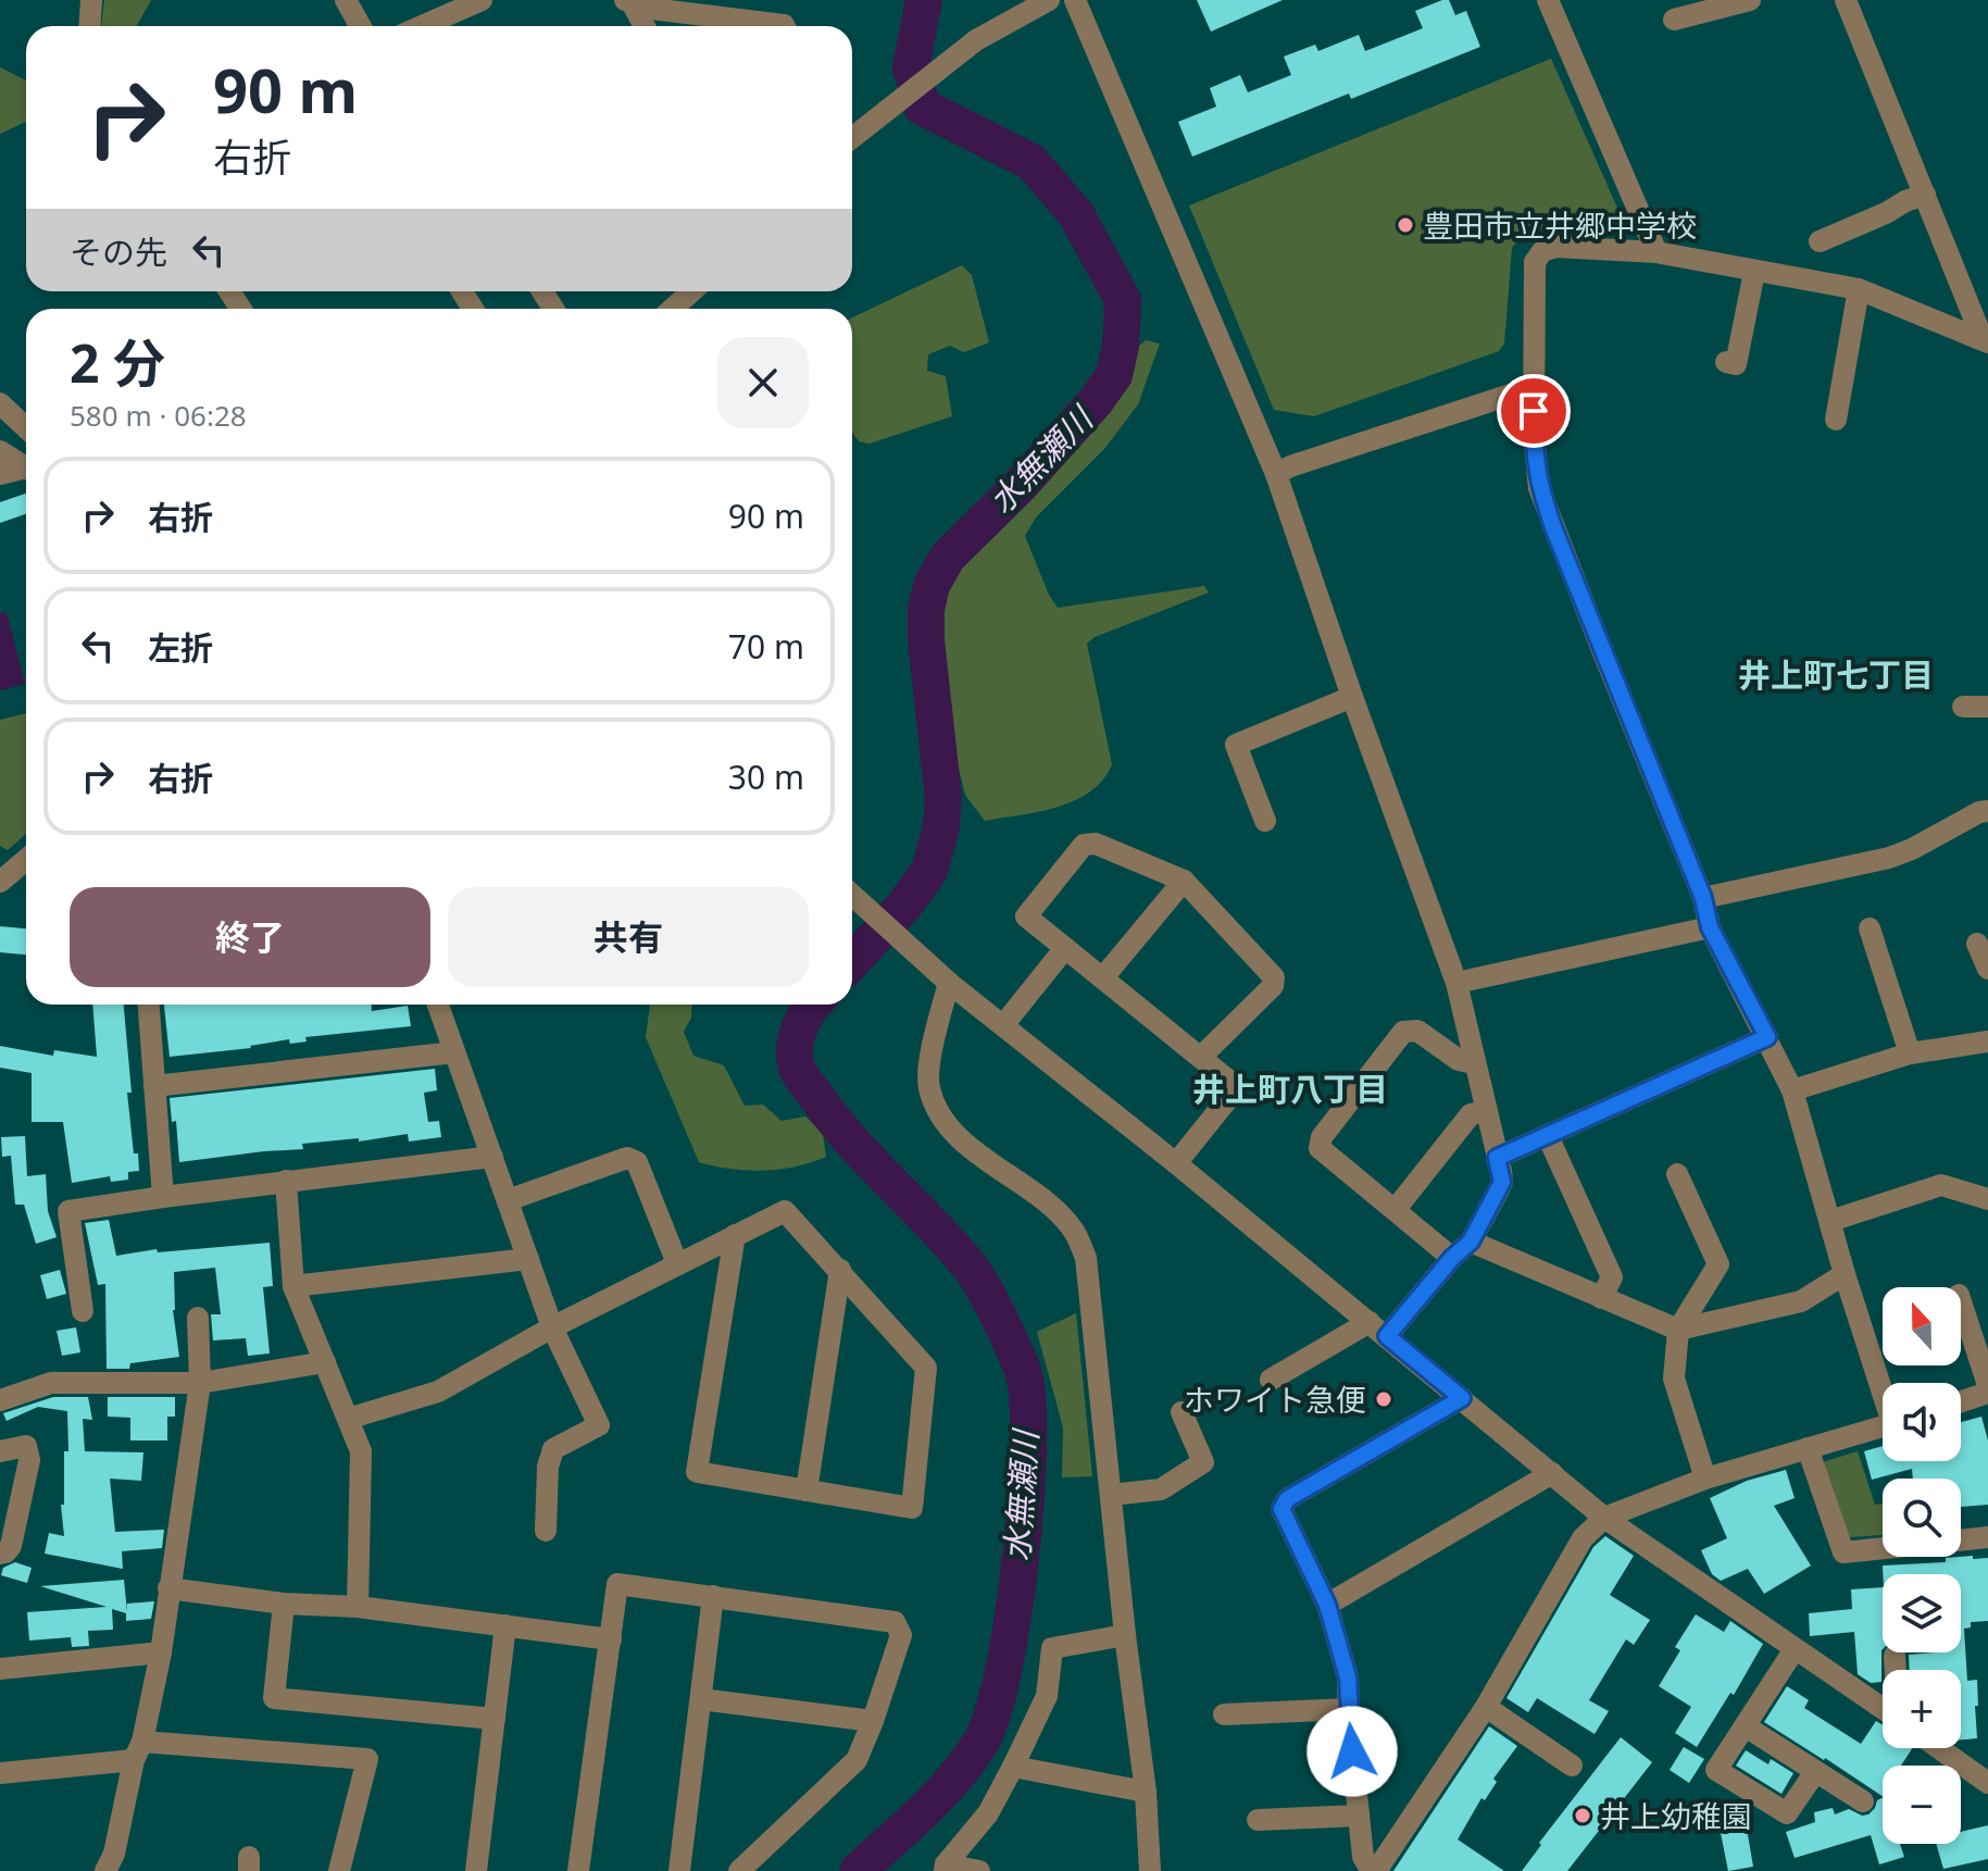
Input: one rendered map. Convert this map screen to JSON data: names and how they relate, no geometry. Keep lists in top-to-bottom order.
{
  "districts": ["井上町七丁目", "井上町八丁目"],
  "water": ["水無瀬川"],
  "places": ["豊田市立井郷中学校", "ホワイト急便", "井上幼稚園"],
  "north": "top",
  "page": {
    "turn": ["90 m", "右折"],
    "then": "その先",
    "heading": ["2 分", "580 m · 06:28"],
    "list": [
      {
        "name": "右折",
        "value": "90 m"
      },
      {
        "name": "左折",
        "value": "70 m"
      },
      {
        "name": "右折",
        "value": "30 m"
      }
    ],
    "buttons": ["終了", "共有"],
    "map_buttons": ["+", "−"]
  }
}
